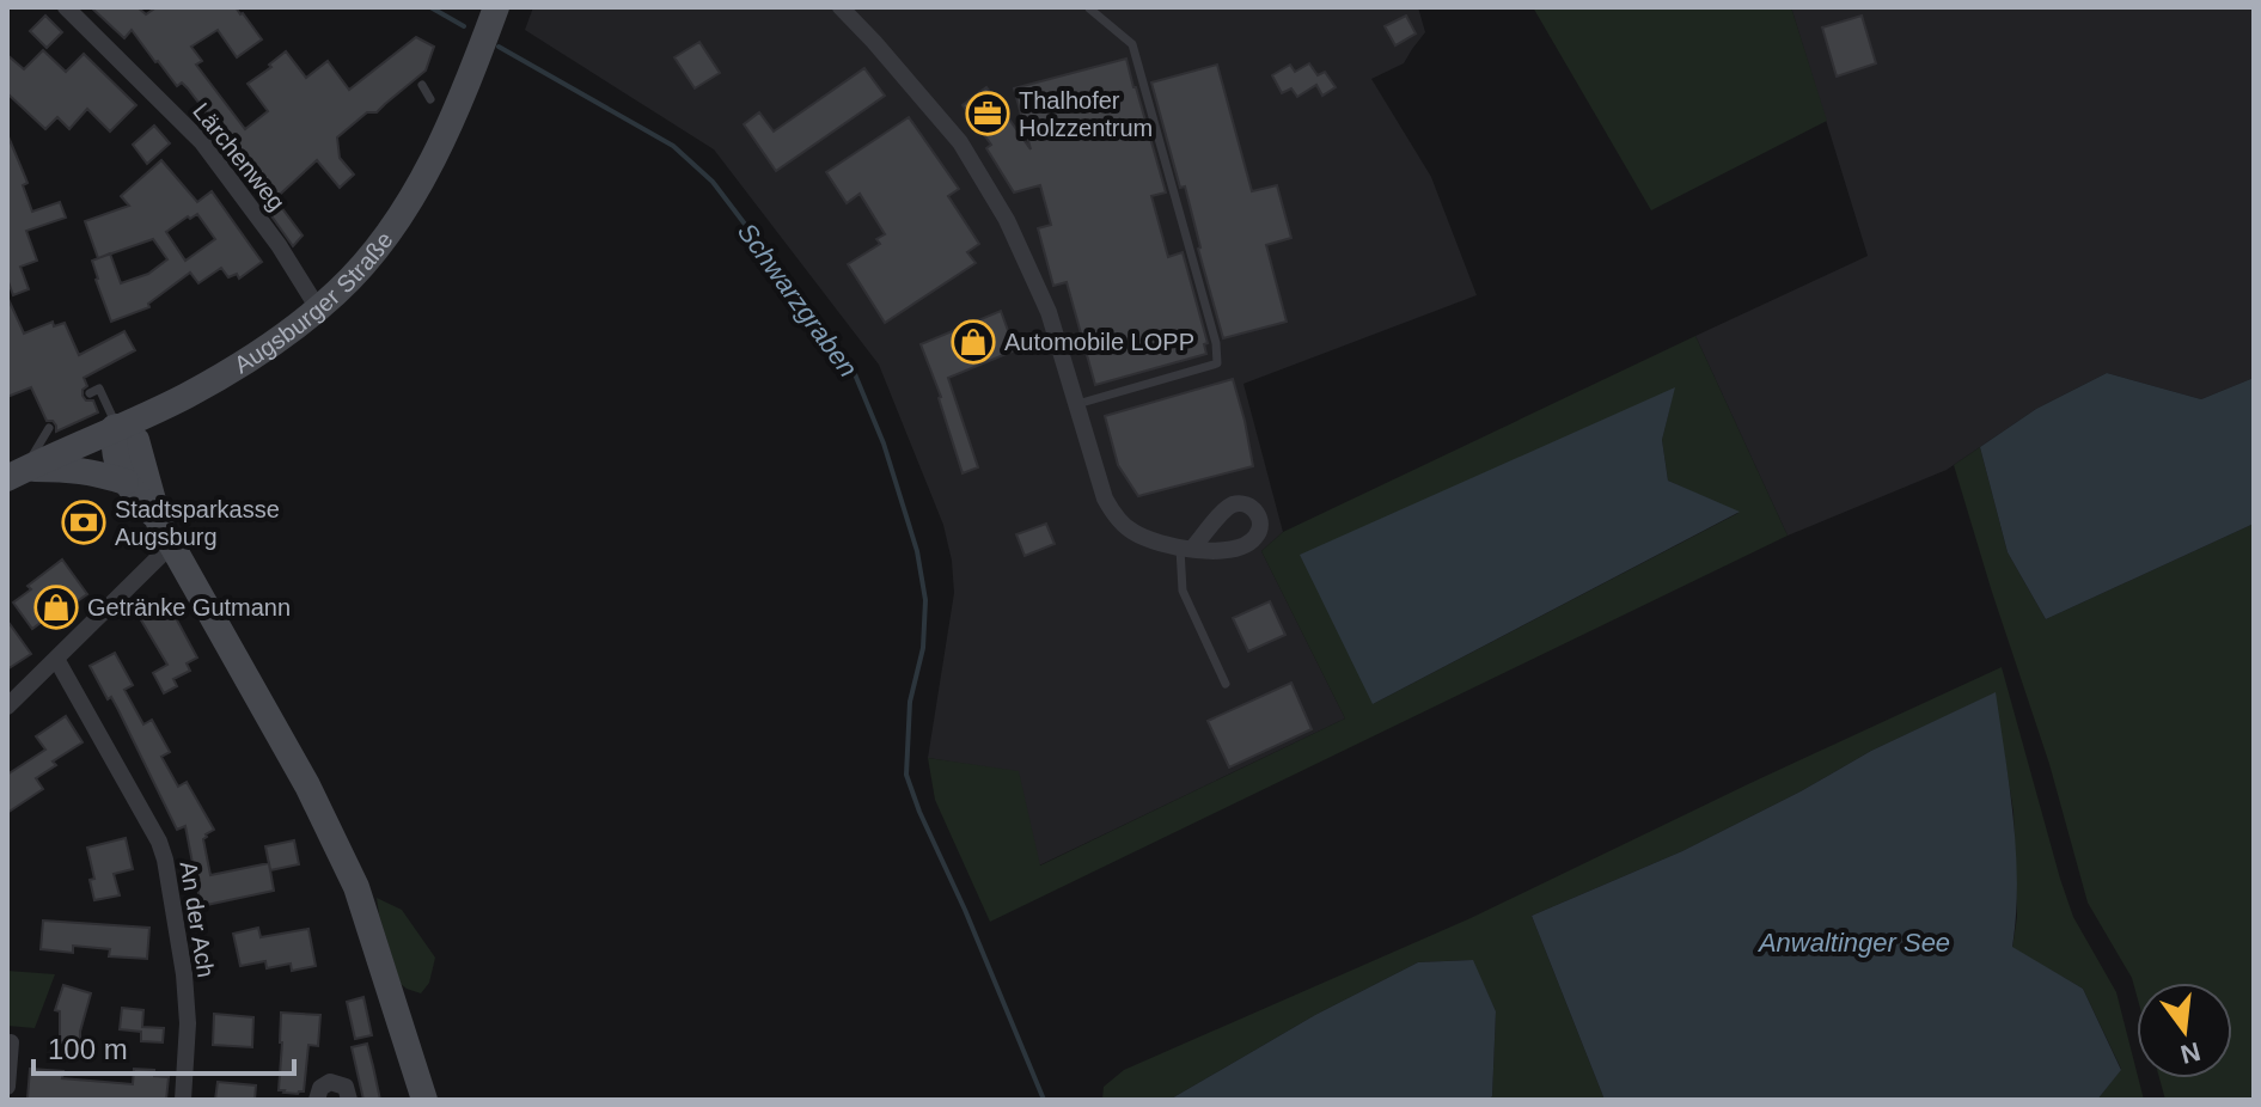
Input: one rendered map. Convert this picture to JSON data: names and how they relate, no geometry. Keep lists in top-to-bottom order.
{
  "streets": {
    "main road": ["Augsburger Straße"],
    "street": ["Lärchenweg", "An der Ach"]
  },
  "crossings": [
    ["Lärchenweg", "Augsburger Straße"]
  ],
  "water": ["Schwarzgraben", "Anwaltinger See"],
  "places": {
    "office": ["Thalhofer Holzzentrum"],
    "shop": ["Automobile LOPP", "Getränke Gutmann"],
    "bank": ["Stadtsparkasse Augsburg"]
  },
  "scale_bar": "100 m",
  "north": "bottom"
}
